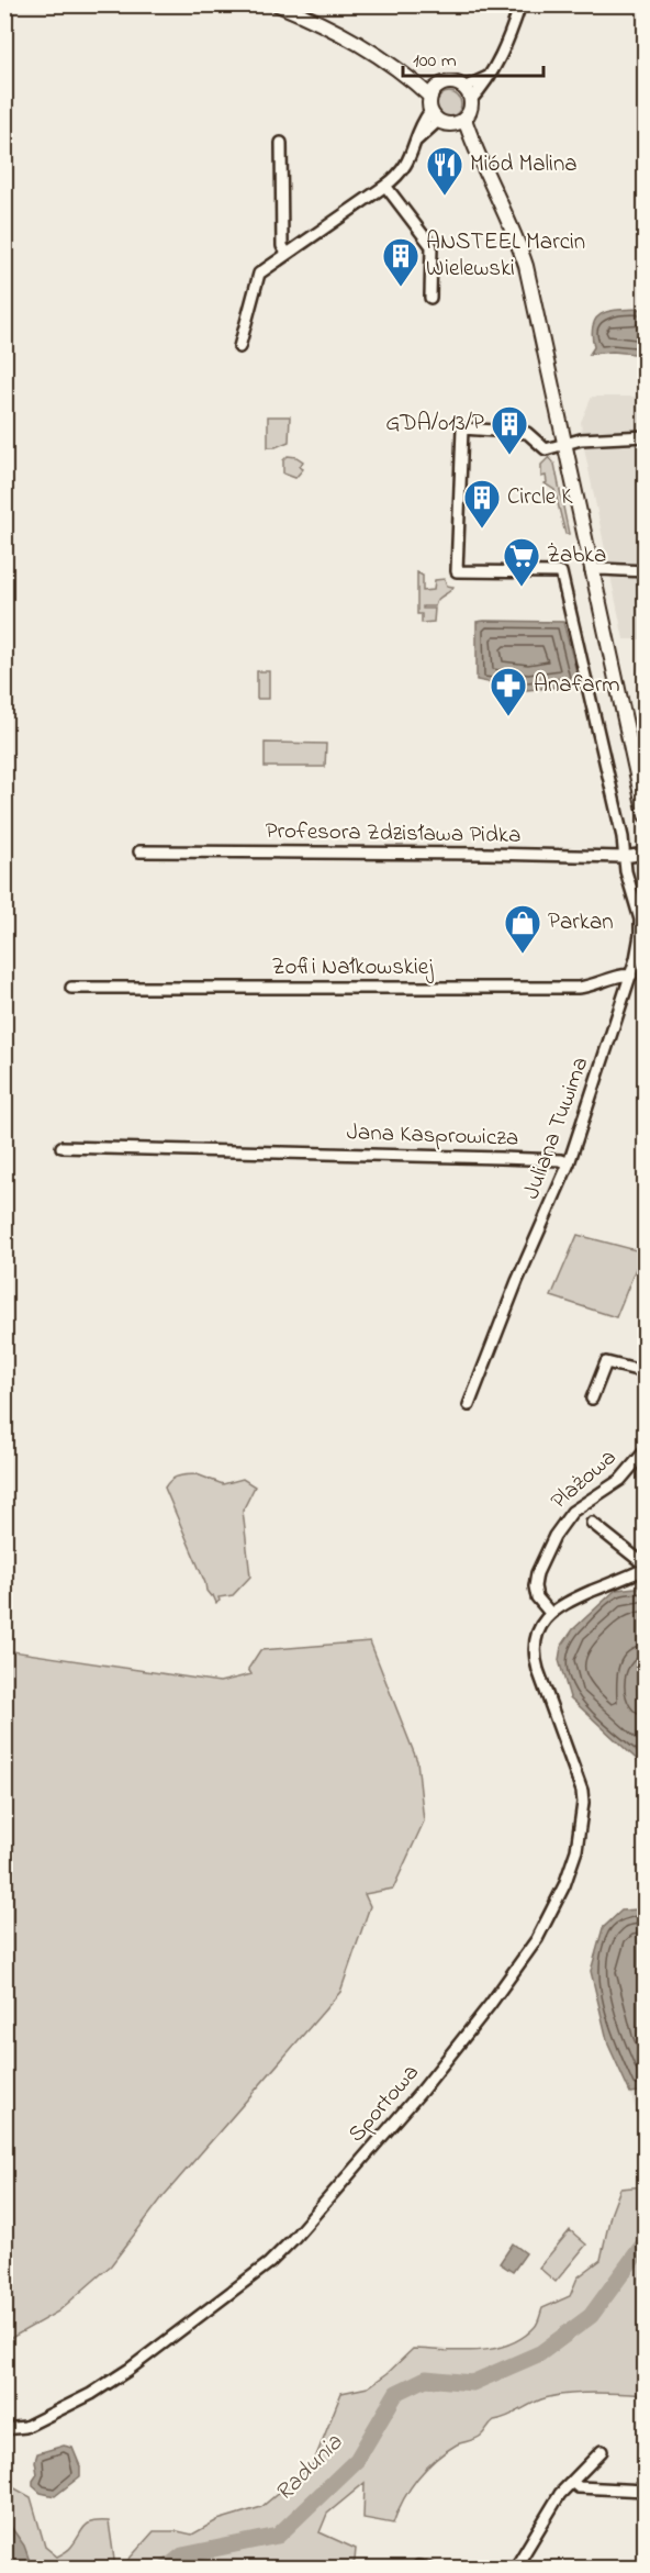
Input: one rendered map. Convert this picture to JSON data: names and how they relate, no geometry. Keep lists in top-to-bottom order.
{
  "streets": {
    "street": [
      "Profesora Zdzisława Pidka",
      "Zofii Nałkowskiej",
      "Juliana Tuwima",
      "Jana Kasprowicza",
      "Plażowa",
      "Sportowa"
    ]
  },
  "crossings": [
    ["Profesora Zdzisława Pidka", "Juliana Tuwima"],
    ["Zofii Nałkowskiej", "Juliana Tuwima"],
    ["Juliana Tuwima", "Jana Kasprowicza"],
    ["Plażowa", "Sportowa"]
  ],
  "water": ["Radunia"],
  "places": {
    "restaurant": ["Miód Malina"],
    "building": ["ANSTEEL Marcin Wielewski", "GDA/013/P", "Circle K"],
    "supermarket": ["Żabka"],
    "pharmacy": ["Anafarm"],
    "shop": ["Parkan"]
  },
  "scale_bar": "100 m"
}
